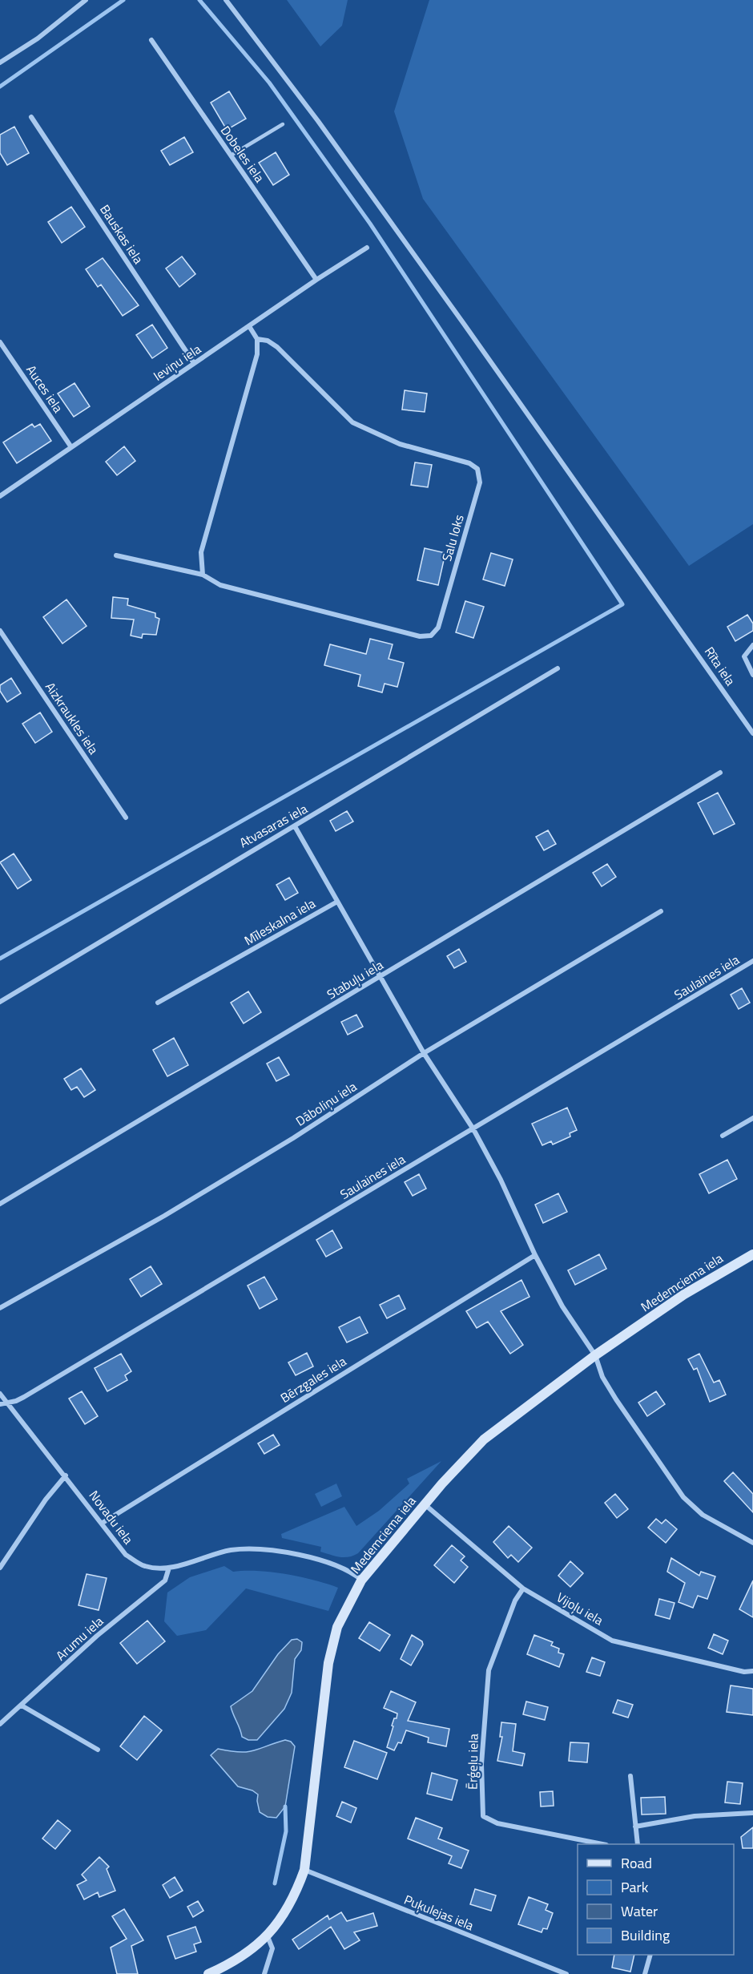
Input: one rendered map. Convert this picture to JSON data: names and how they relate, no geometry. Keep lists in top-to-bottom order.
{
  "streets": {
    "street": [
      "Dobeles iela",
      "Bauskas iela",
      "Ieviņu iela",
      "Auces iela",
      "Salu loks",
      "Rīta iela",
      "Aizkraukles iela",
      "Atvasaras iela",
      "Mīleskalna iela",
      "Saulaines iela",
      "Stabuļu iela",
      "Dāboliņu iela",
      "Medemciema iela",
      "Bērzgales iela",
      "Novadu iela",
      "Vijoļu iela",
      "Arumu iela",
      "Ērģeļu iela",
      "Puķulejas iela"
    ]
  },
  "crossings": [
    ["Dobeles iela", "Ieviņu iela"],
    ["Bauskas iela", "Ieviņu iela"],
    ["Ieviņu iela", "Auces iela"],
    ["Saulaines iela", "Novadu iela"],
    ["Medemciema iela", "Novadu iela"],
    ["Medemciema iela", "Vijoļu iela"],
    ["Medemciema iela", "Puķulejas iela"],
    ["Bērzgales iela", "Novadu iela"],
    ["Novadu iela", "Arumu iela"],
    ["Vijoļu iela", "Ērģeļu iela"]
  ],
  "legend": [
    "Road",
    "Park",
    "Water",
    "Building"
  ]
}
